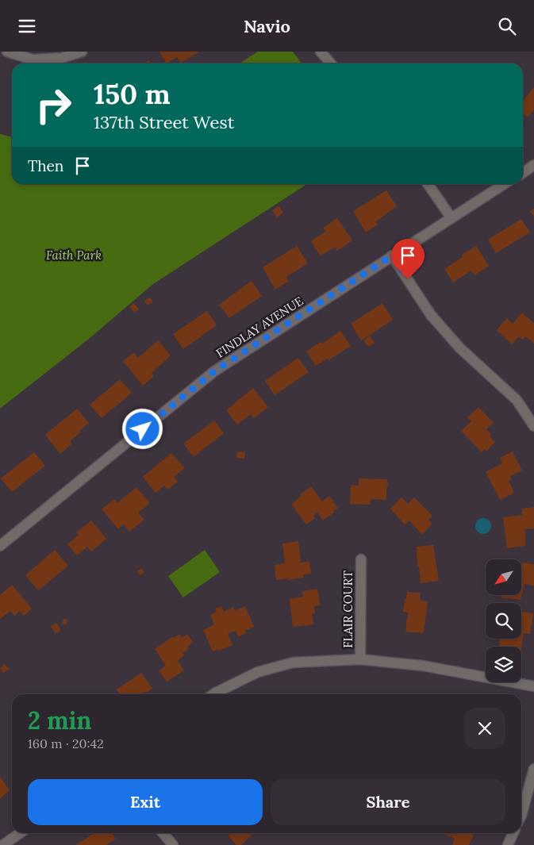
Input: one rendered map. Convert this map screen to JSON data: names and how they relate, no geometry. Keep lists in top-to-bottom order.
{
  "streets": {
    "street": ["FINDLAY AVENUE", "FLAIR COURT"]
  },
  "parks": ["Faith Park"],
  "north": "bottom left",
  "page": {
    "header": "Navio",
    "turn": ["150 m", "137th Street West"],
    "then": "Then",
    "heading": ["2 min", "160 m · 20:42"],
    "buttons": ["Exit", "Share"]
  }
}
